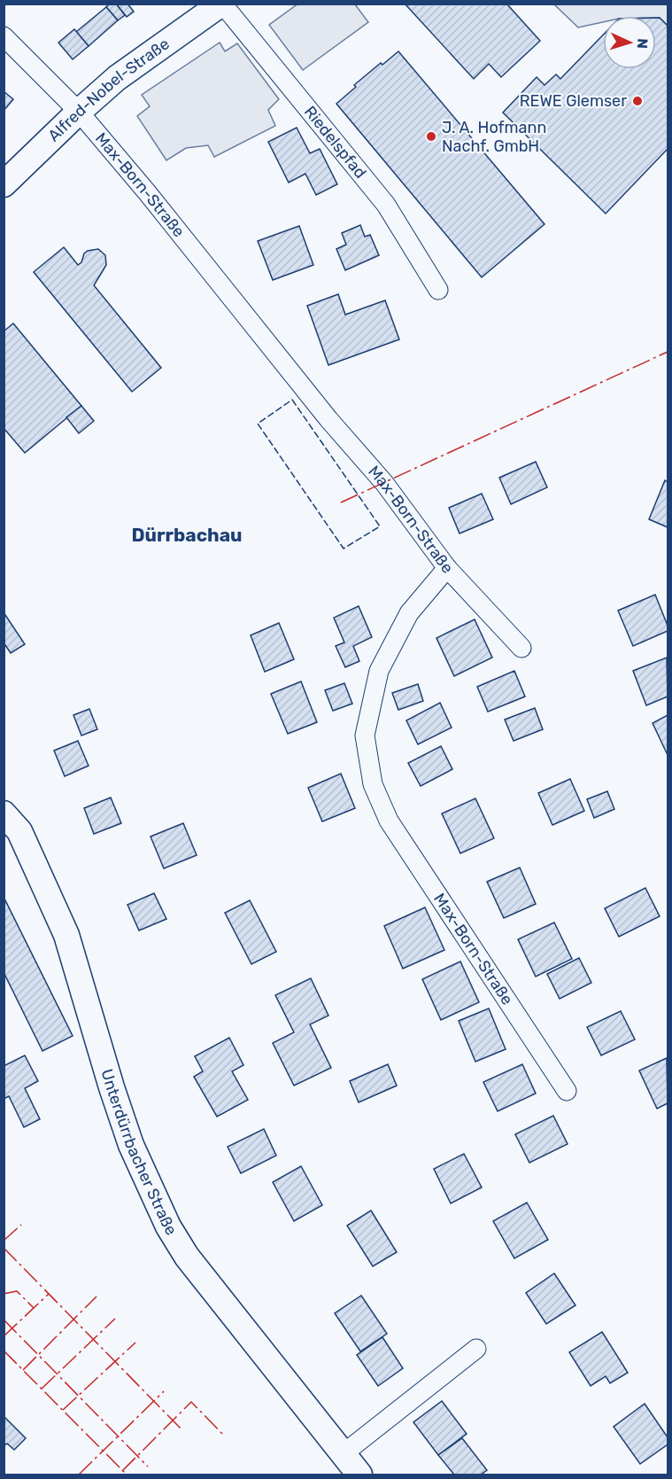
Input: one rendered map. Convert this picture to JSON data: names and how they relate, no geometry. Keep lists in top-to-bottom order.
{
  "streets": {
    "street": [
      "Alfred-Nobel-Straße",
      "Riedelspfad",
      "Max-Born-Straße",
      "Unterdürrbacher Straße"
    ]
  },
  "crossings": [
    ["Alfred-Nobel-Straße", "Riedelspfad"],
    ["Alfred-Nobel-Straße", "Max-Born-Straße"]
  ],
  "districts": ["Dürrbachau"],
  "places": ["REWE Glemser", "J. A. Hofmann Nachf. GmbH"],
  "north": "right"
}
